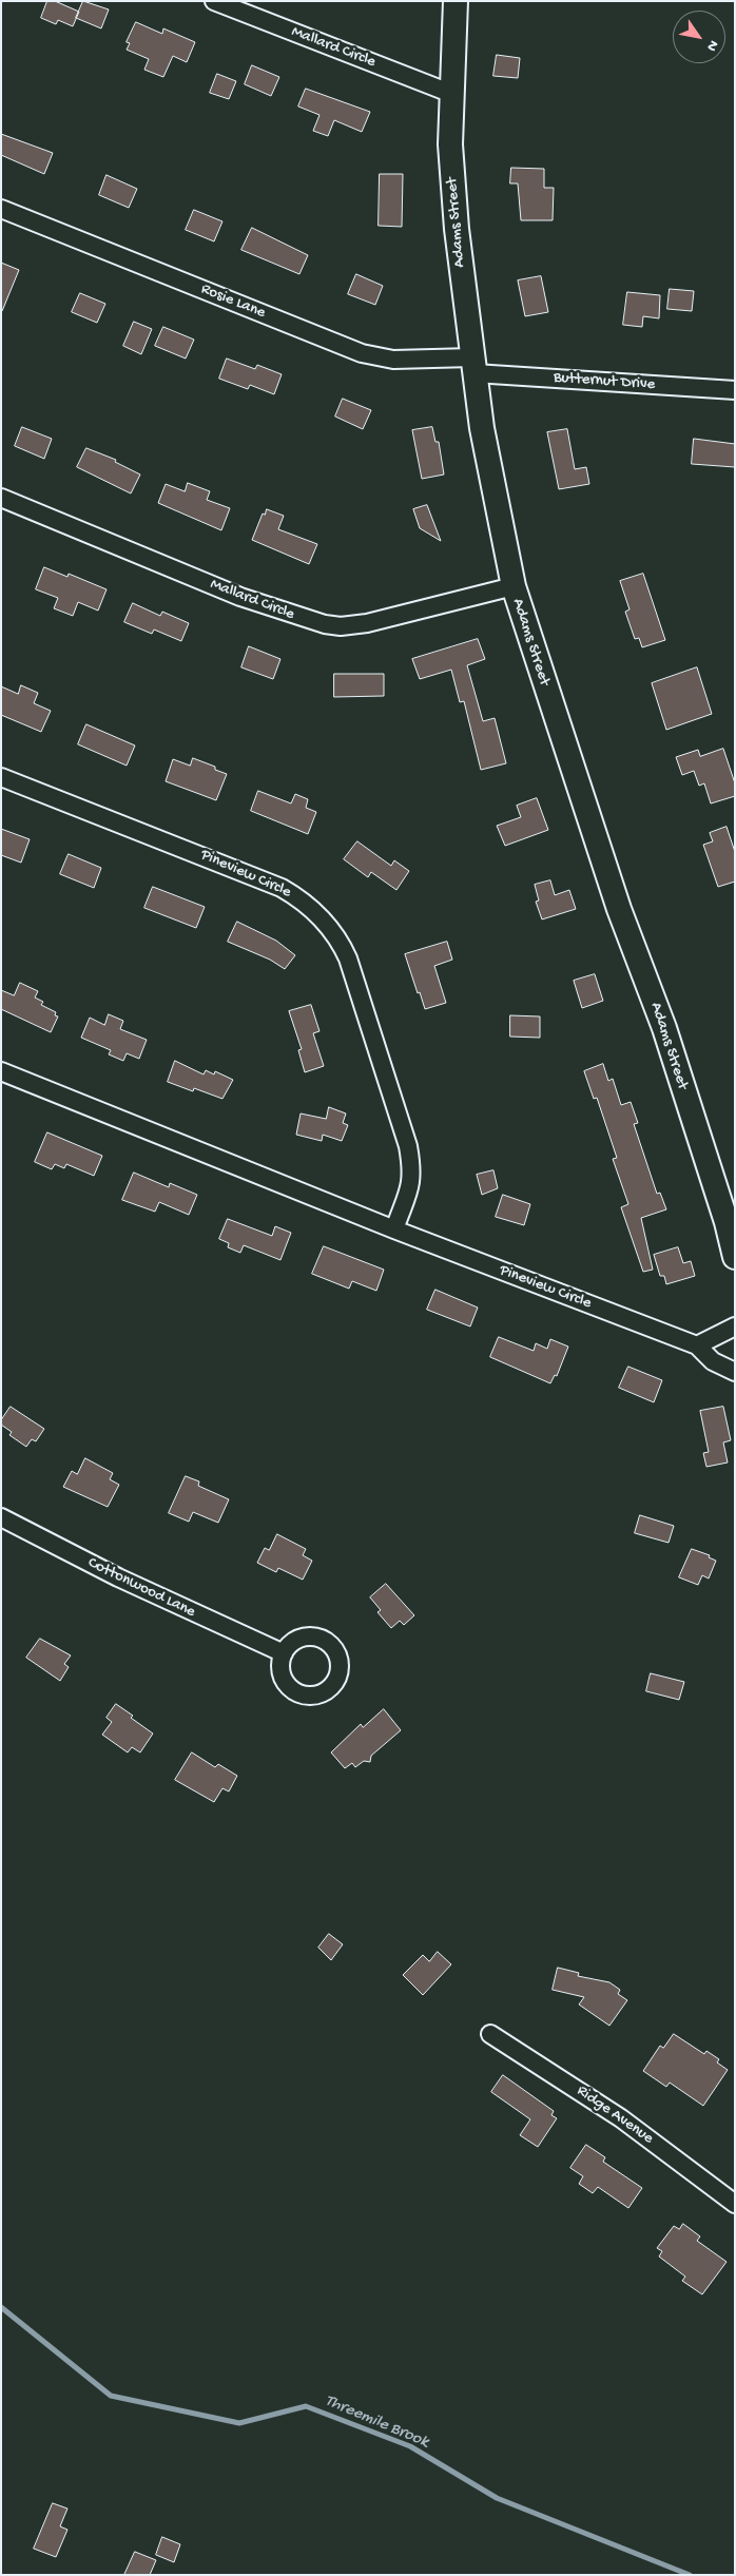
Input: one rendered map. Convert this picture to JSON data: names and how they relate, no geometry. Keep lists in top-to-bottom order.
{
  "streets": {
    "street": [
      "Mallard Circle",
      "Adams Street",
      "Rosie Lane",
      "Butternut Drive",
      "Pineview Circle",
      "Cottonwood Lane",
      "Ridge Avenue"
    ]
  },
  "crossings": [
    ["Mallard Circle", "Adams Street"],
    ["Adams Street", "Rosie Lane"],
    ["Adams Street", "Butternut Drive"],
    ["Rosie Lane", "Butternut Drive"]
  ],
  "water": ["Threemile Brook"],
  "north": "bottom right"
}
